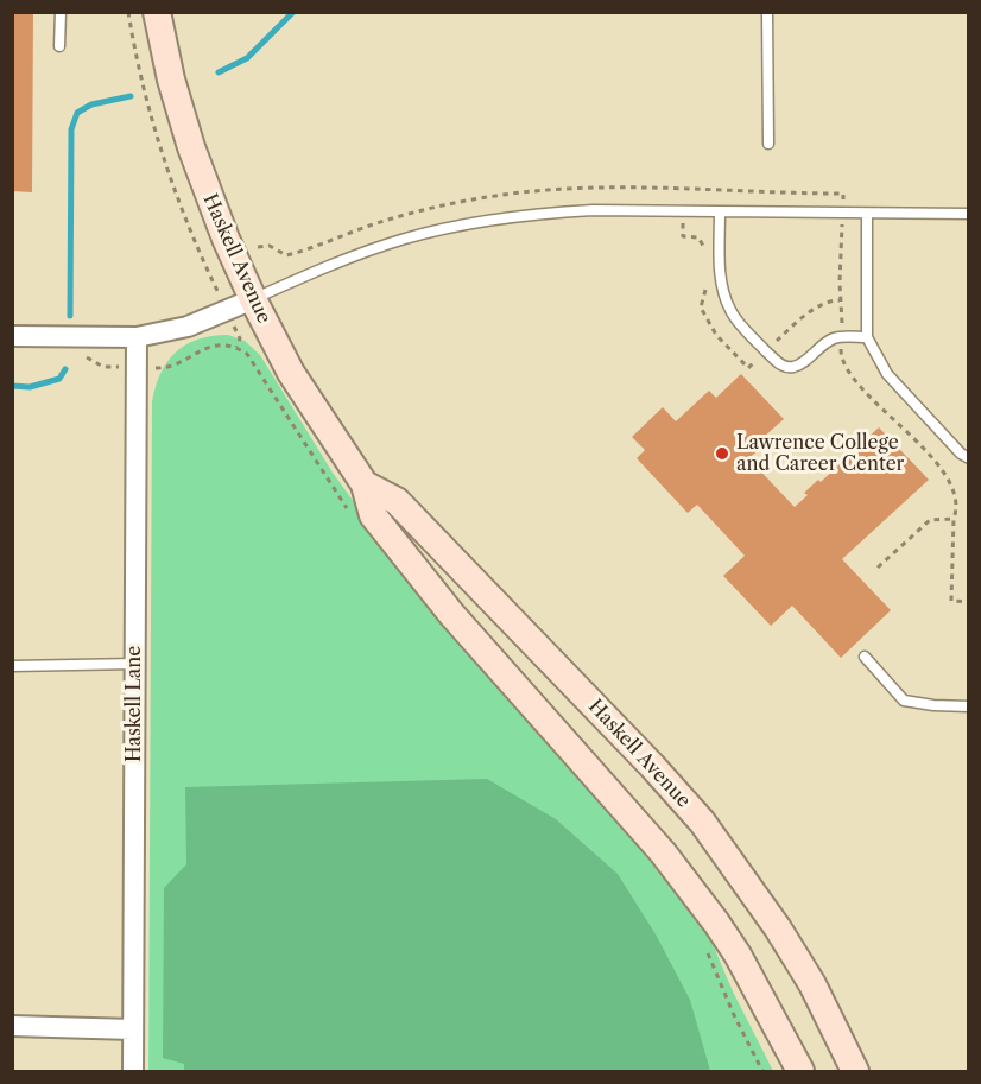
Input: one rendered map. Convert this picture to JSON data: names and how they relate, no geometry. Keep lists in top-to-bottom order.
{
  "streets": {
    "main road": ["Haskell Avenue"],
    "street": ["Haskell Lane"]
  },
  "places": ["Lawrence College and Career Center"]
}
